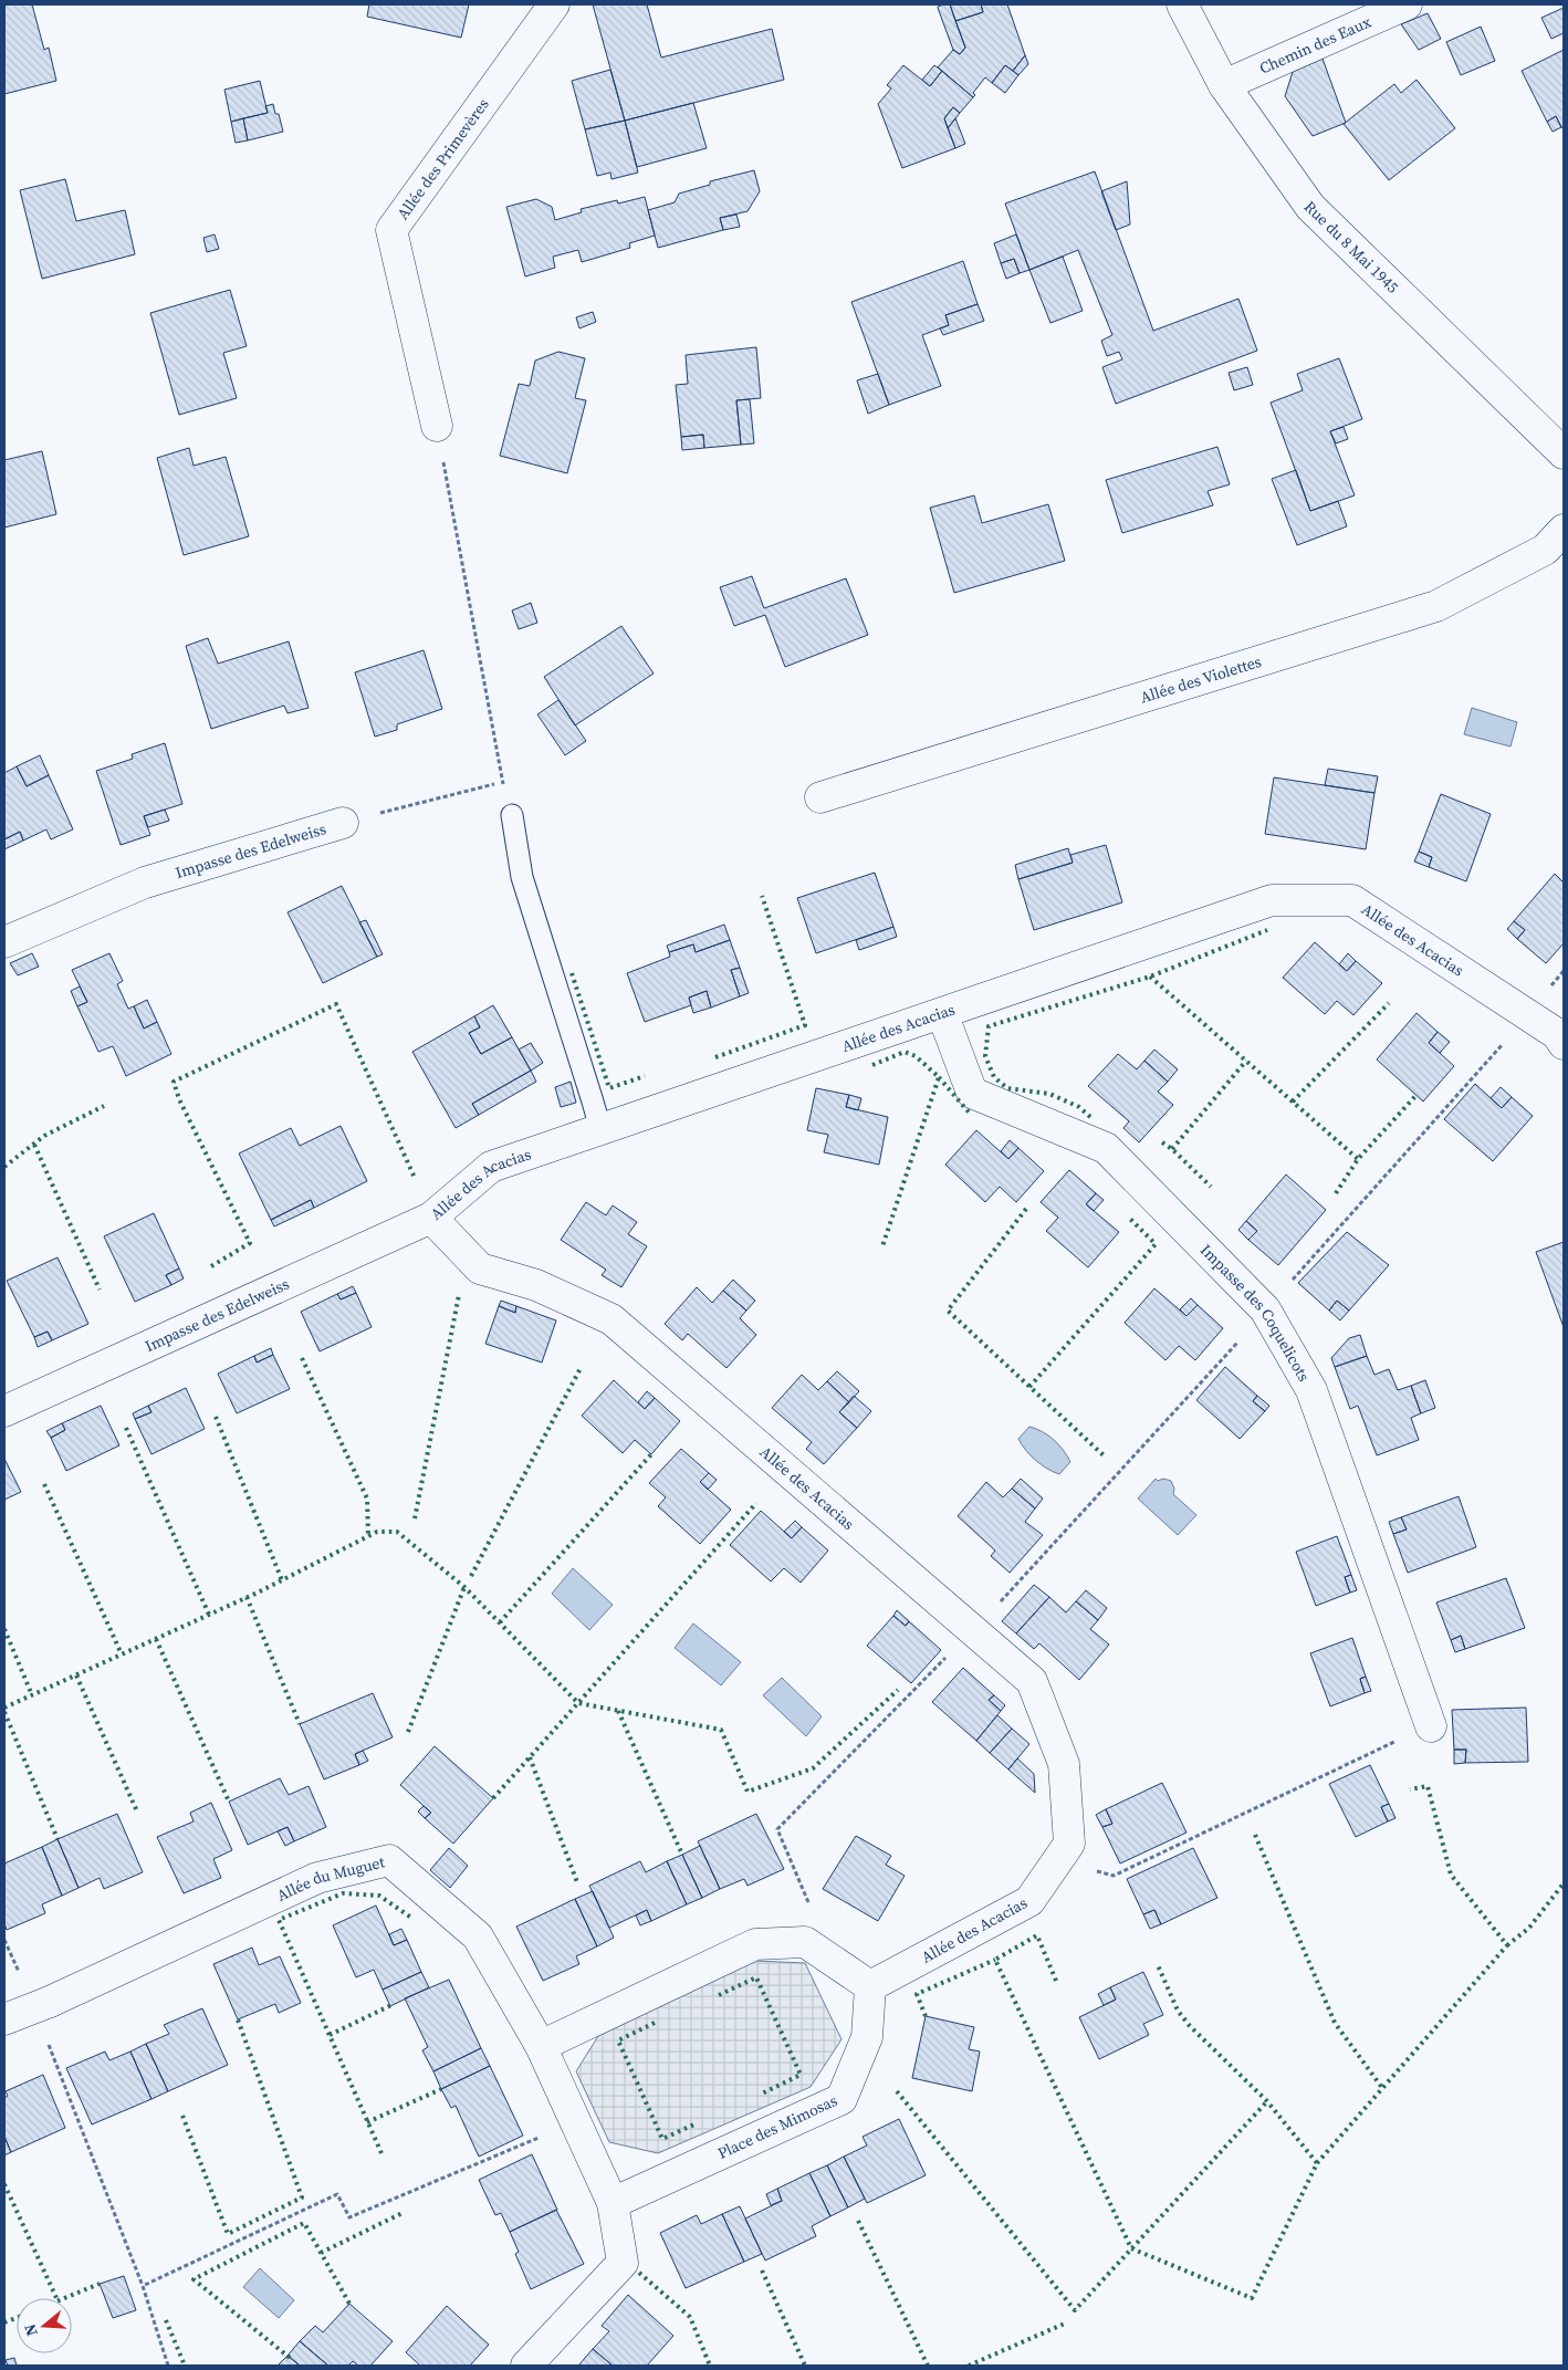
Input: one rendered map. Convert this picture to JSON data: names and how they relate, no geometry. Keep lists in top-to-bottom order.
{
  "streets": {
    "street": [
      "Chemin des Eaux",
      "Allée des Primevères",
      "Rue du 8 Mai 1945",
      "Allée des Violettes",
      "Impasse des Edelweiss",
      "Allée des Acacias",
      "Impasse des Coquelicots",
      "Allée du Muguet",
      "Place des Mimosas"
    ]
  },
  "crossings": [
    ["Chemin des Eaux", "Rue du 8 Mai 1945"],
    ["Impasse des Edelweiss", "Allée des Acacias"],
    ["Allée des Acacias", "Impasse des Coquelicots"],
    ["Allée des Acacias", "Place des Mimosas"]
  ],
  "north": "left"
}
